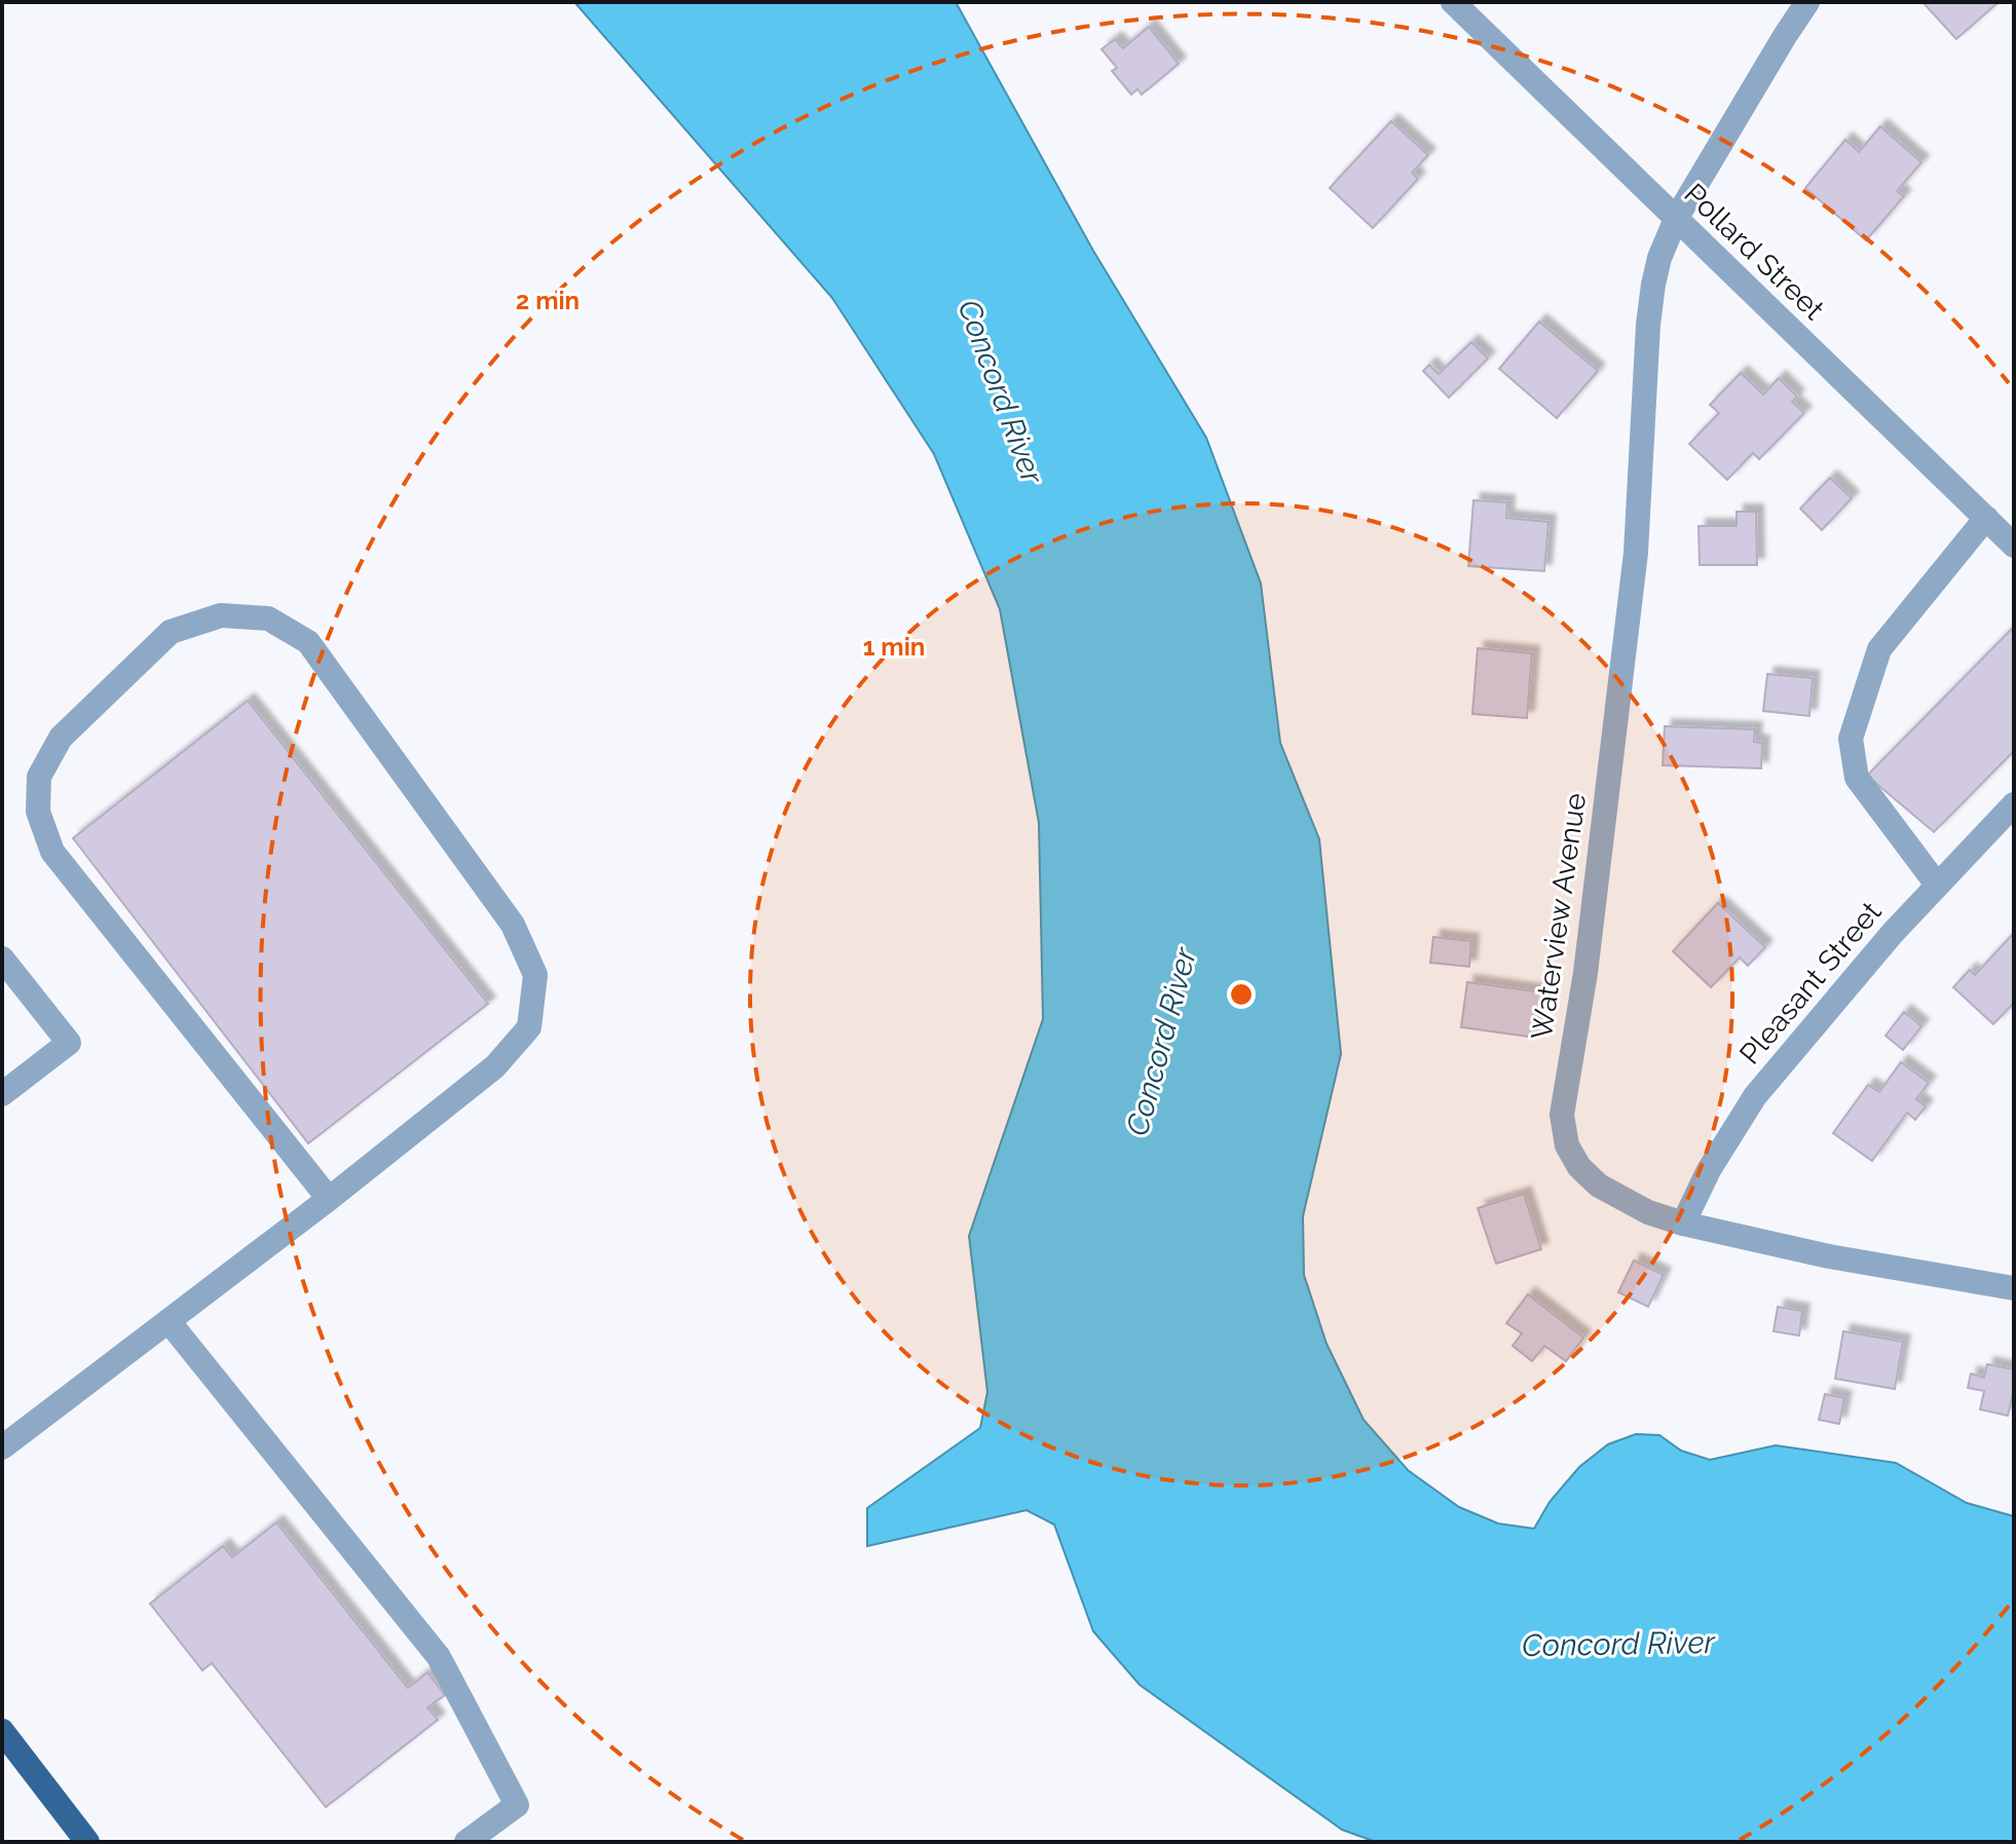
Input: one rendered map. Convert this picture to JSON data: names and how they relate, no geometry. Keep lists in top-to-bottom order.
{
  "streets": {
    "street": ["Pollard Street", "Waterview Avenue", "Pleasant Street"]
  },
  "crossings": [
    ["Pollard Street", "Waterview Avenue"],
    ["Waterview Avenue", "Pleasant Street"]
  ],
  "water": ["Concord River"],
  "rings": ["2 min", "1 min"]
}
